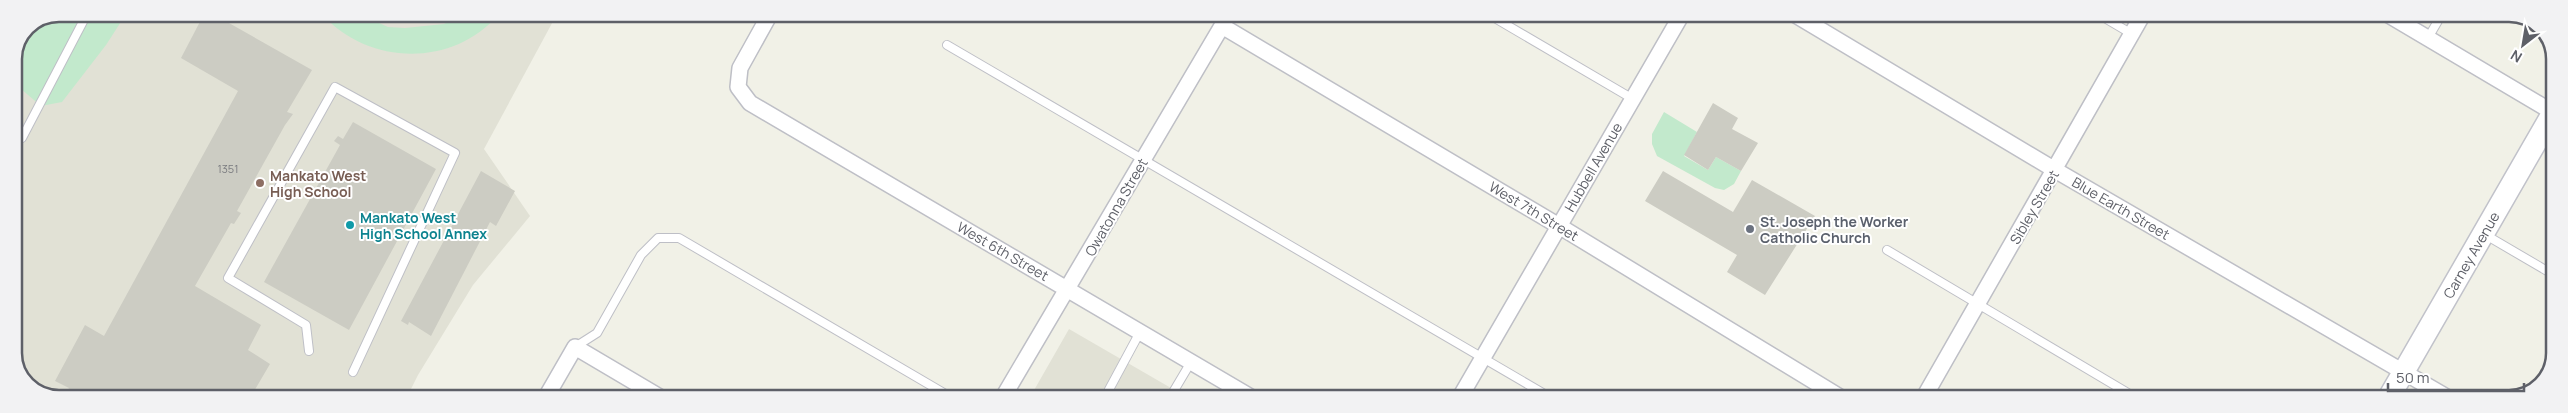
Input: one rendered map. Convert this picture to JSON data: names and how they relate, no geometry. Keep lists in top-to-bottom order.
{
  "streets": {
    "main road": ["Carney Avenue"],
    "street": [
      "Hubbell Avenue",
      "Owatonna Street",
      "Sibley Street",
      "Blue Earth Street",
      "West 7th Street",
      "West 6th Street"
    ]
  },
  "crossings": [
    ["Hubbell Avenue", "West 7th Street"],
    ["Owatonna Street", "West 6th Street"],
    ["Sibley Street", "Blue Earth Street"],
    ["Blue Earth Street", "Carney Avenue"]
  ],
  "places": ["Mankato West High School", "Mankato West High School Annex", "St. Joseph the Worker Catholic Church"],
  "house_numbers": ["1351"],
  "scale_bar": "50 m",
  "north": "bottom left"
}
